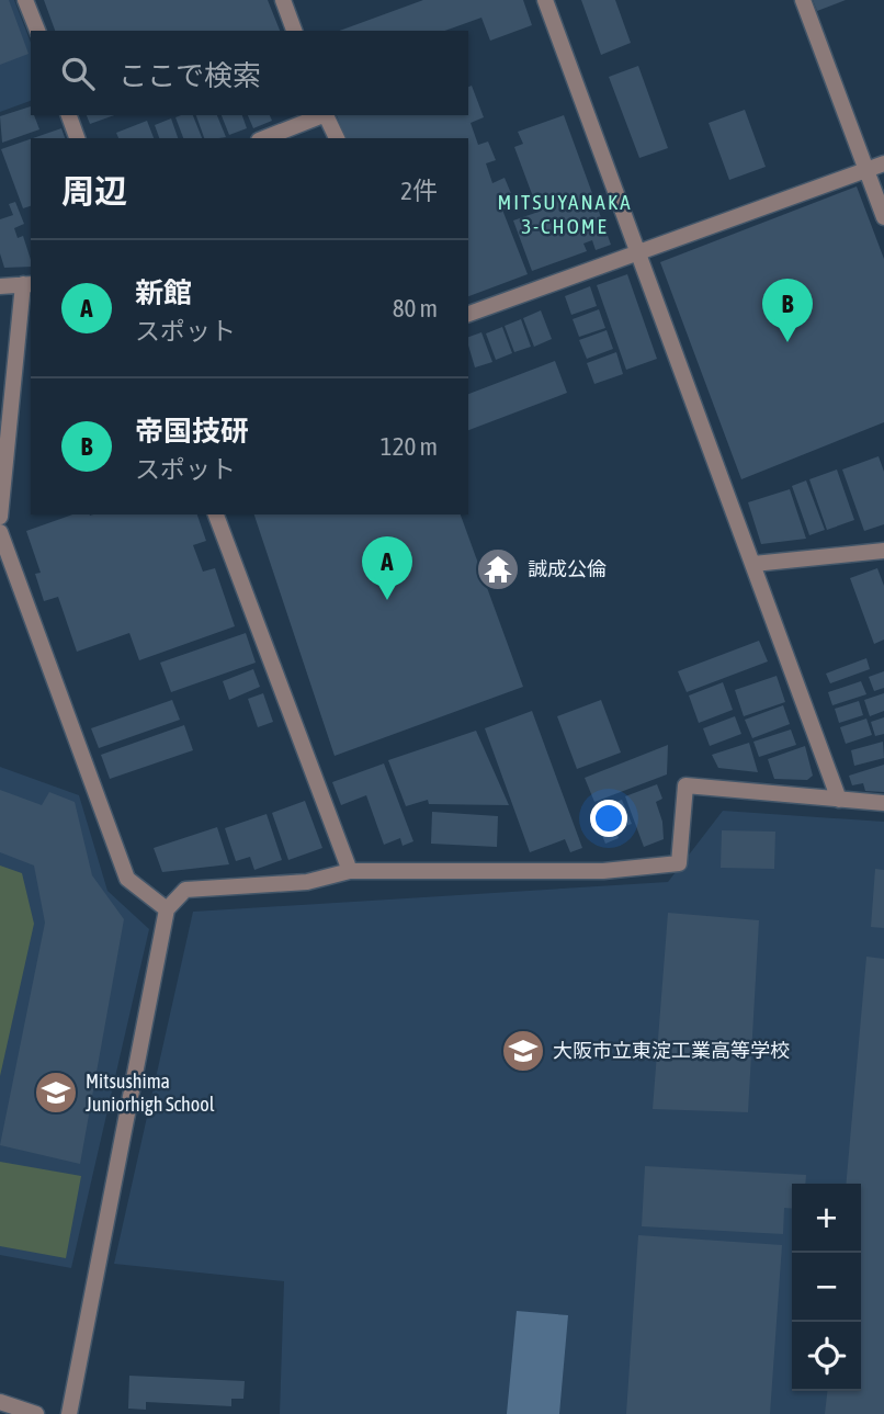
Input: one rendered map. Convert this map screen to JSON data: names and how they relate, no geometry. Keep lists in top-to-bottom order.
{
  "districts": ["MITSUYANAKA 3-CHOME"],
  "places": {
    "temple": ["誠成公倫"],
    "school or university": ["大阪市立東淀工業高等学校", "Mitsushima Juniorhigh School"]
  },
  "page": {
    "search": "ここで検索",
    "heading": ["周辺", "2件"],
    "list": [
      {
        "mark": "A",
        "name": "新館",
        "note": "スポット",
        "value": "80 m"
      },
      {
        "mark": "B",
        "name": "帝国技研",
        "note": "スポット",
        "value": "120 m"
      }
    ],
    "pins": ["B", "A"],
    "map_buttons": ["+", "−"]
  }
}
